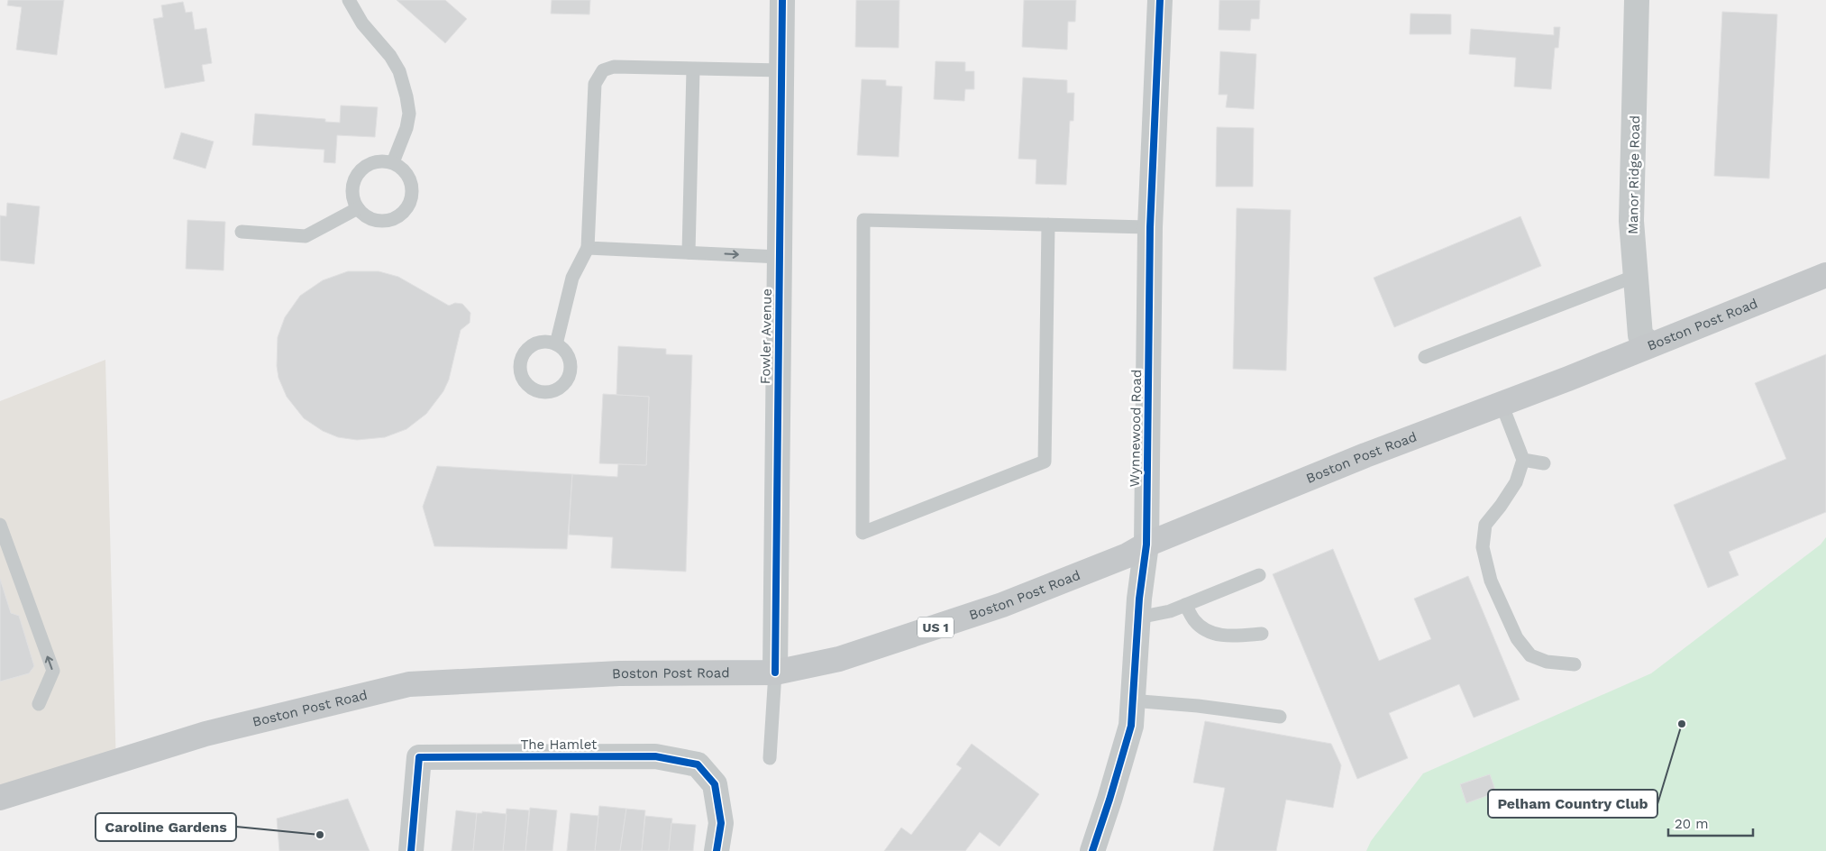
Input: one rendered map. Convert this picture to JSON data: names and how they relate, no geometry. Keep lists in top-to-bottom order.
{
  "streets": {
    "main road": ["Boston Post Road", "US 1"],
    "street": [
      "Manor Ridge Road",
      "Fowler Avenue",
      "Wynnewood Road",
      "The Hamlet"
    ]
  },
  "crossings": [
    ["Manor Ridge Road", "Boston Post Road"],
    ["Boston Post Road", "Fowler Avenue"],
    ["Boston Post Road", "Wynnewood Road"]
  ],
  "places": ["Pelham Country Club", "Caroline Gardens"],
  "scale_bar": "20 m"
}
